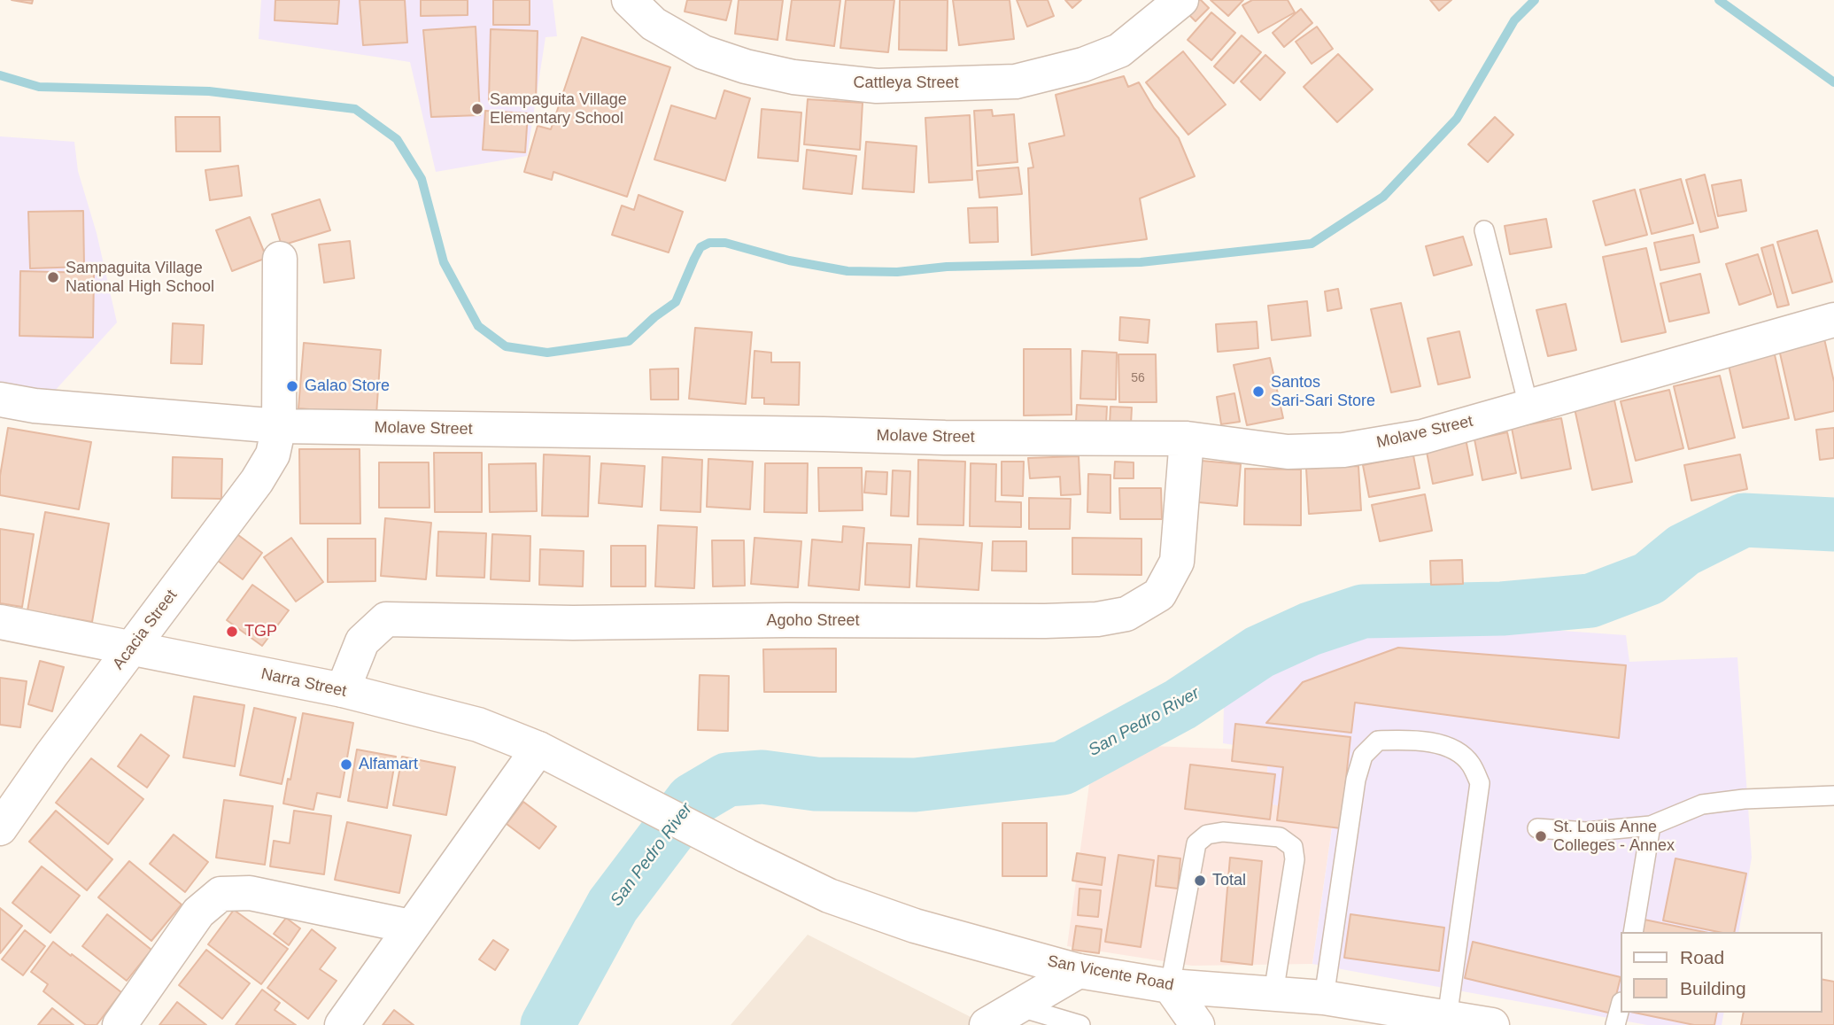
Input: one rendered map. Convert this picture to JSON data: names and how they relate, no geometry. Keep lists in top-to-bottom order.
{
  "streets": {
    "street": [
      "Cattleya Street",
      "Molave Street",
      "Agoho Street",
      "Acacia Street",
      "Narra Street",
      "San Vicente Road"
    ]
  },
  "crossings": [
    ["Molave Street", "Agoho Street"],
    ["Molave Street", "Acacia Street"],
    ["Agoho Street", "Narra Street"],
    ["Acacia Street", "Narra Street"],
    ["Narra Street", "San Vicente Road"]
  ],
  "water": ["San Pedro River"],
  "places": [
    "Sampaguita Village Elementary School",
    "Sampaguita Village National High School",
    "Galao Store",
    "Santos Sari-Sari Store",
    "TGP",
    "Alfamart",
    "St. Louis Anne Colleges - Annex",
    "Total"
  ],
  "house_numbers": ["56"],
  "legend": ["Road", "Building"]
}
